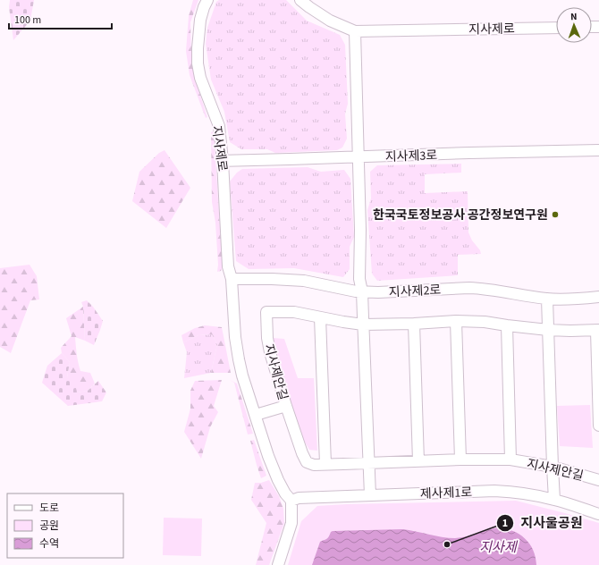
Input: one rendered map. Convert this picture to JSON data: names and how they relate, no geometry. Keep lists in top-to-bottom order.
{
  "streets": {
    "street": [
      "지사제로",
      "지사제3로",
      "지사제2로",
      "지사제안길",
      "제사제1로"
    ]
  },
  "crossings": [
    ["지사제로", "지사제3로"],
    ["지사제로", "지사제2로"],
    ["지사제로", "제사제1로"]
  ],
  "water": ["지사제"],
  "places": ["한국국토정보공사 공간정보연구원", "지사울공원"],
  "legend": ["도로", "공원", "수역"],
  "scale_bar": "100 m",
  "north": "top"
}
